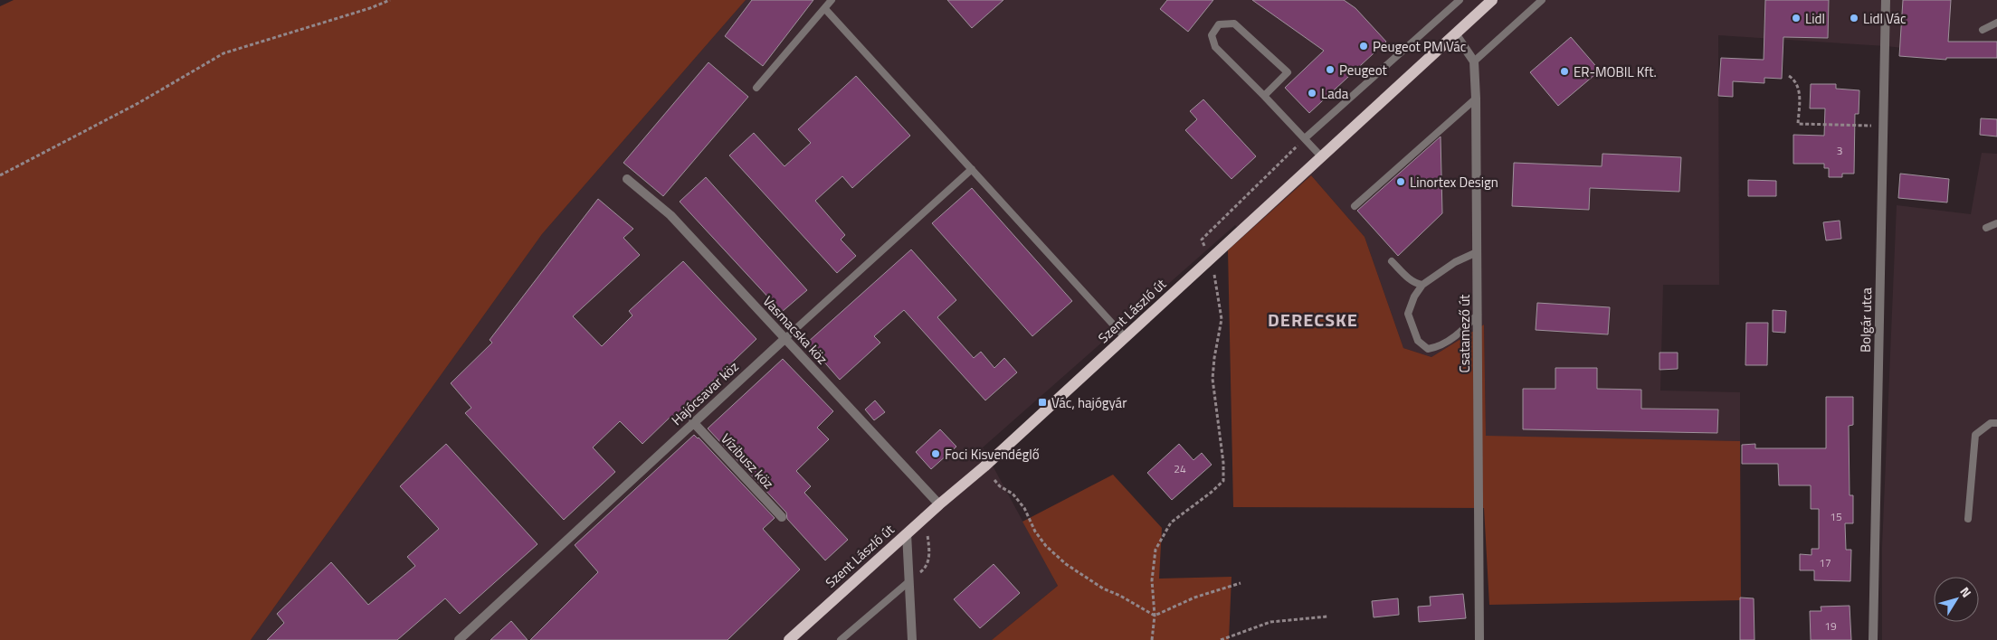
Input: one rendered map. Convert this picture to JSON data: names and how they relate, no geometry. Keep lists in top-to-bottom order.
{
  "streets": {
    "main road": ["Szent László út"],
    "street": [
      "Bolgár utca",
      "Vasmacska köz",
      "Csatamező út",
      "Hajócsavar köz",
      "Vízibusz köz"
    ]
  },
  "crossings": [
    ["Szent László út", "Vasmacska köz"],
    ["Vasmacska köz", "Hajócsavar köz"],
    ["Hajócsavar köz", "Vízibusz köz"]
  ],
  "districts": ["DERECSKE"],
  "places": {
    "other": [
      "Lidl",
      "Lidl Vác",
      "Peugeot PM Vác",
      "Peugeot",
      "ER-MOBIL Kft.",
      "Lada",
      "Linortex Design",
      "Foci Kisvendéglő"
    ],
    "transit": ["Vác, hajógyár"]
  },
  "house_numbers": [
    "3",
    "24",
    "15",
    "17",
    "19"
  ],
  "north": "top right"
}
